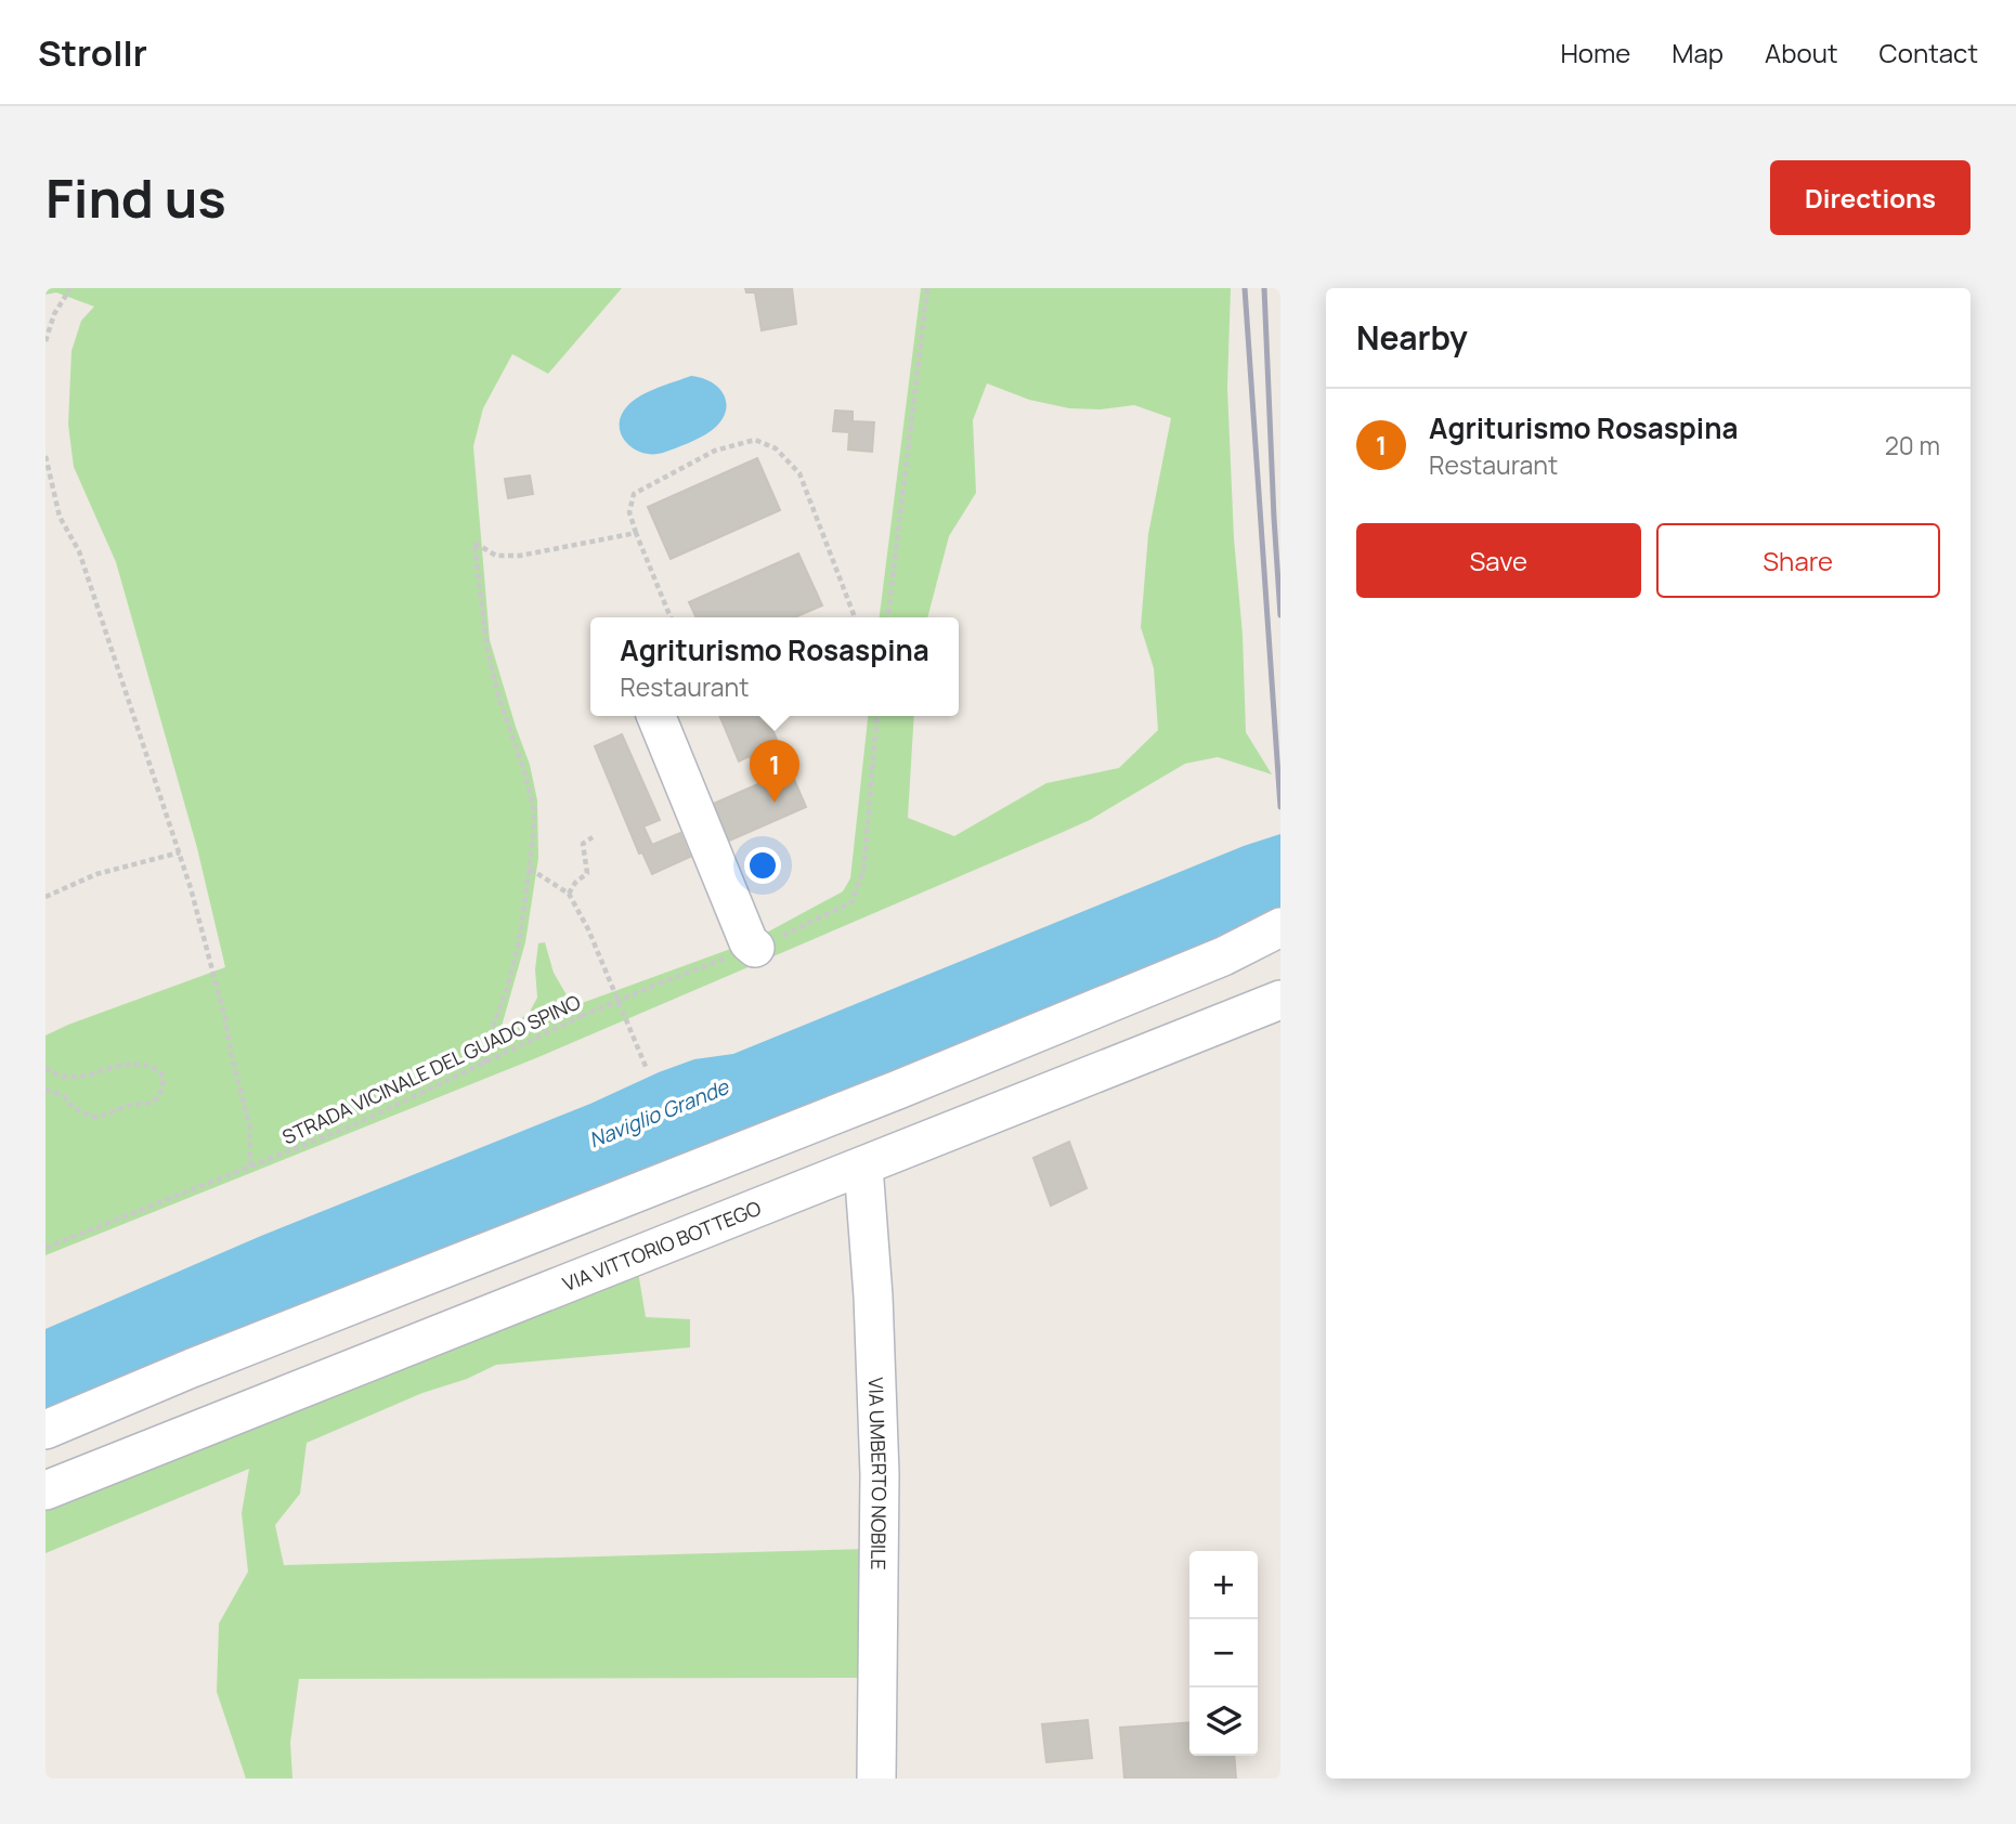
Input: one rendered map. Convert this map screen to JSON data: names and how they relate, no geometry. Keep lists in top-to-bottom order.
{
  "streets": {
    "street": ["VIA VITTORIO BOTTEGO", "VIA UMBERTO NOBILE"],
    "path": ["STRADA VICINALE DEL GUADO SPINO"]
  },
  "crossings": [
    ["VIA VITTORIO BOTTEGO", "VIA UMBERTO NOBILE"]
  ],
  "water": ["Naviglio Grande"],
  "page": {
    "header": "Strollr",
    "nav": [
      "Home",
      "Map",
      "About",
      "Contact"
    ],
    "buttons": [
      "Directions",
      ["Save", "Share"]
    ],
    "title": "Find us",
    "heading": "Nearby",
    "list": [
      {
        "mark": "1",
        "name": "Agriturismo Rosaspina",
        "note": "Restaurant",
        "value": "20 m"
      }
    ],
    "popup": ["Agriturismo Rosaspina", "Restaurant"],
    "pins": "1",
    "map_buttons": ["+", "−"]
  }
}
